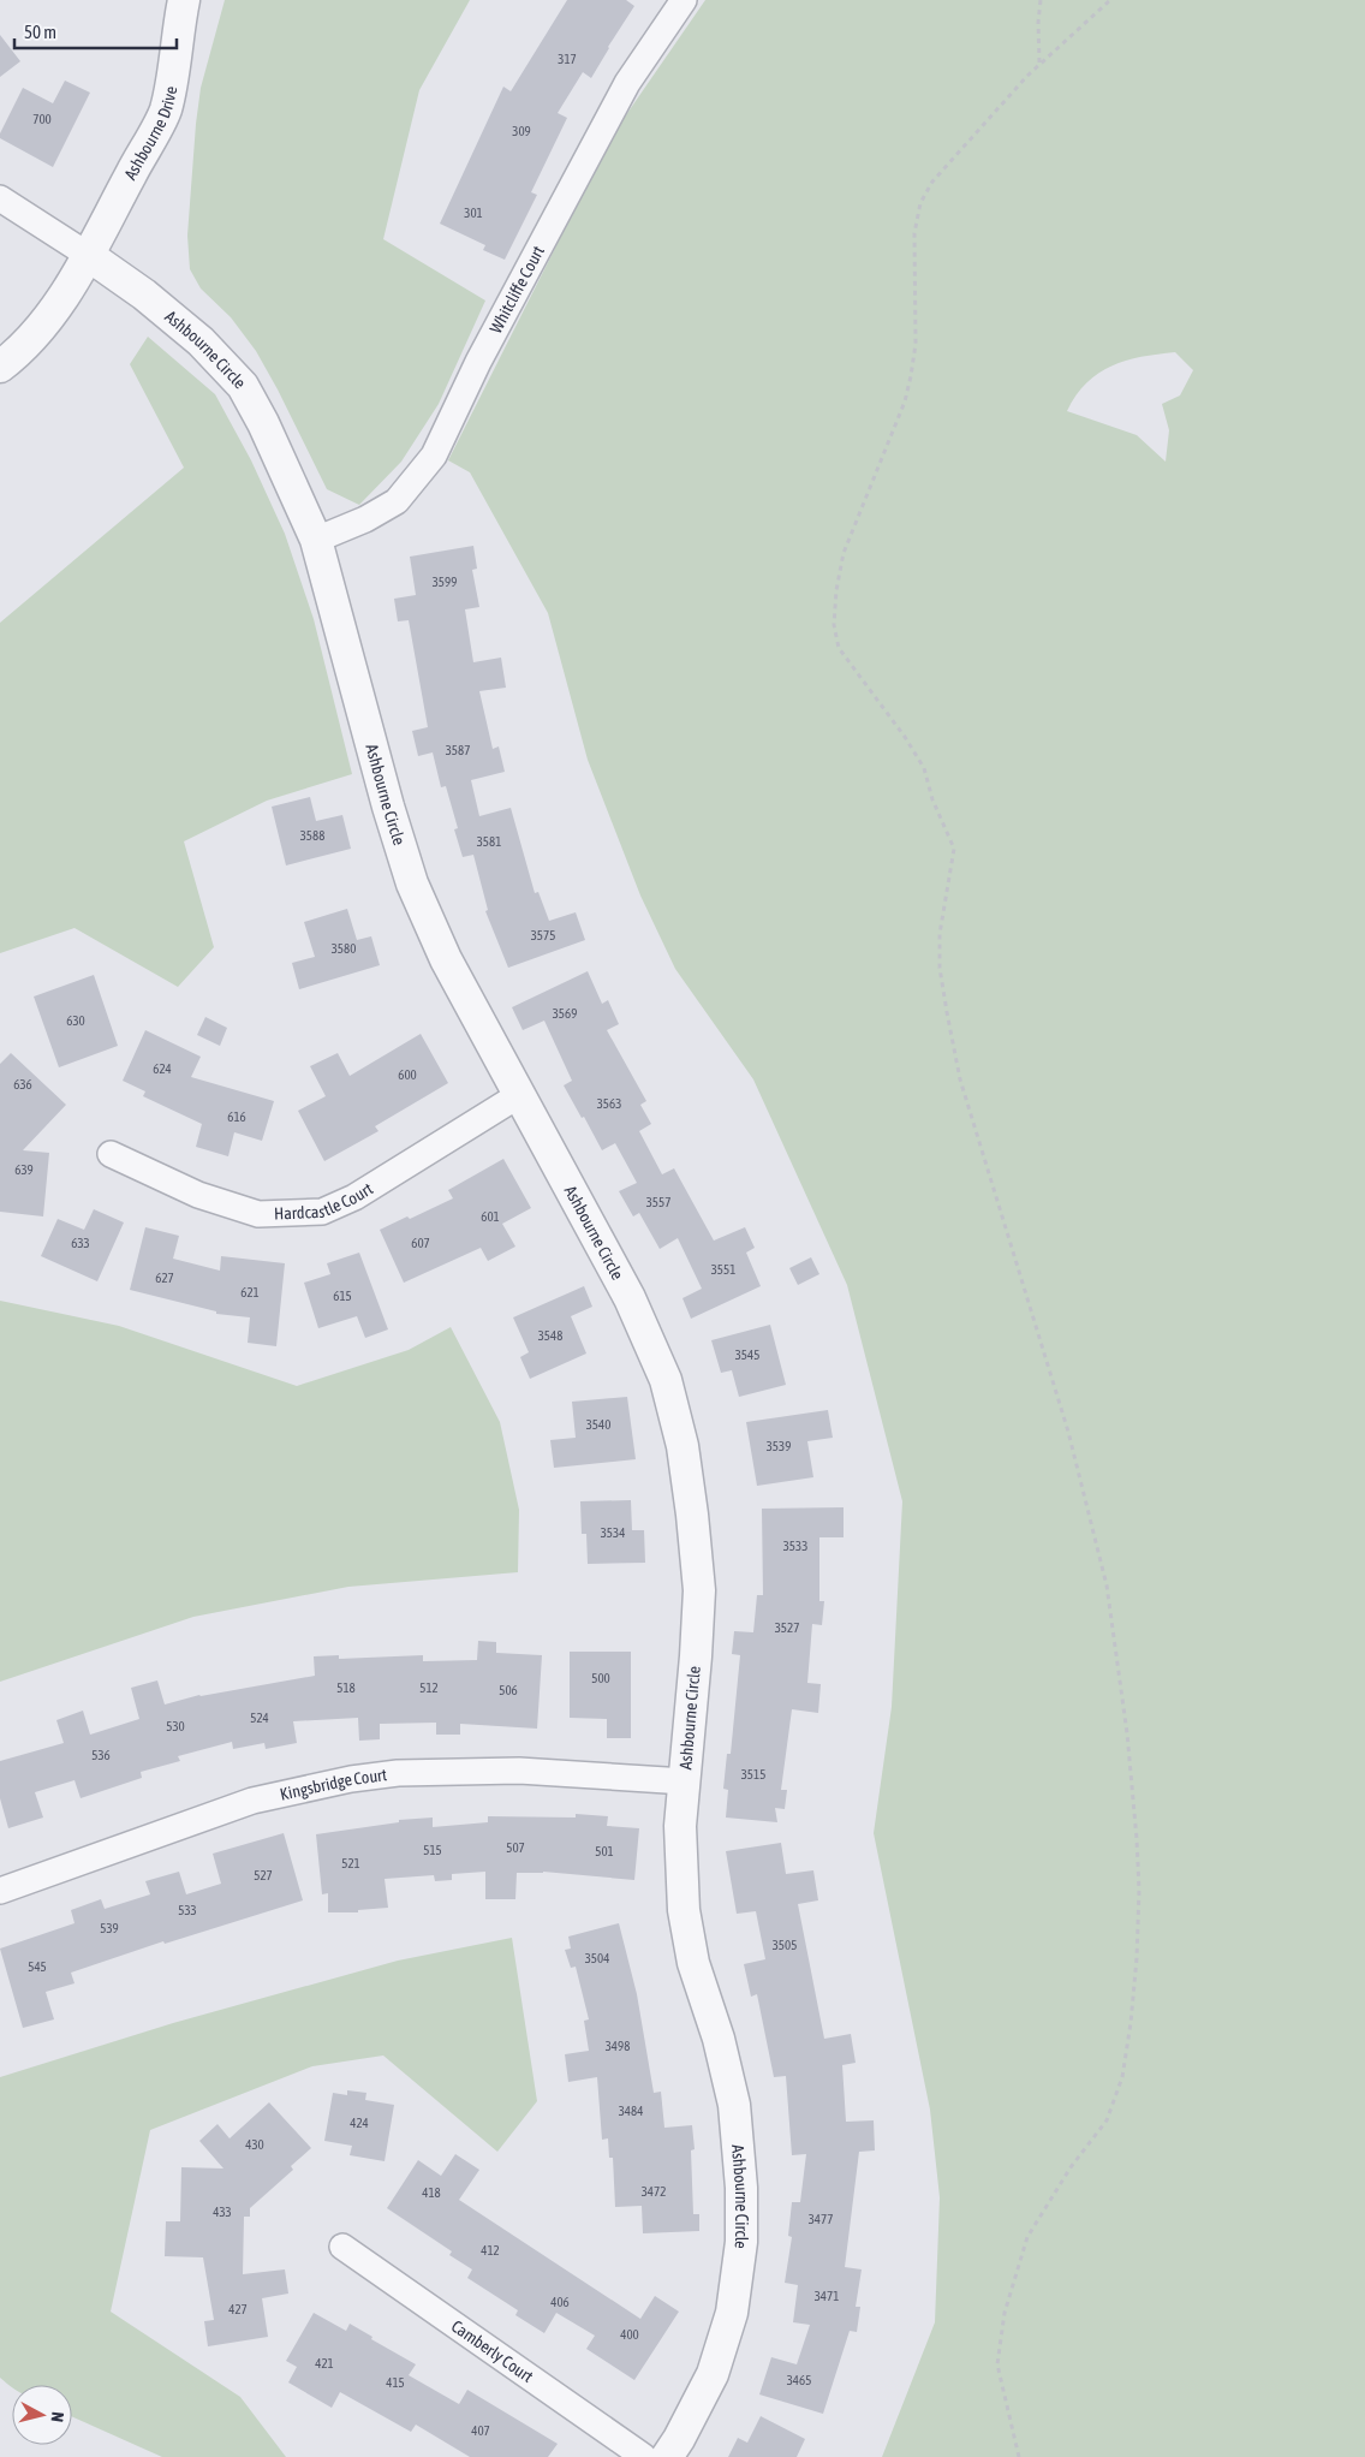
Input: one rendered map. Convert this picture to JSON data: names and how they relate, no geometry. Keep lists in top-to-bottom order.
{
  "streets": {
    "street": [
      "Ashbourne Drive",
      "Whitcliffe Court",
      "Ashbourne Circle",
      "Hardcastle Court",
      "Kingsbridge Court",
      "Camberly Court"
    ]
  },
  "crossings": [
    ["Ashbourne Drive", "Ashbourne Circle"],
    ["Whitcliffe Court", "Ashbourne Circle"],
    ["Ashbourne Circle", "Hardcastle Court"],
    ["Ashbourne Circle", "Kingsbridge Court"]
  ],
  "house_numbers": [
    "317",
    "700",
    "309",
    "301",
    "3599",
    "3587",
    "3588",
    "3581",
    "3575",
    "3580",
    "3569",
    "630",
    "624",
    "600",
    "636",
    "3563",
    "616",
    "639",
    "3557",
    "601",
    "633",
    "607",
    "3551",
    "627",
    "621",
    "615",
    "3548",
    "3545",
    "3540",
    "3539",
    "3534",
    "3533",
    "3527",
    "500",
    "518",
    "512",
    "506",
    "524",
    "530",
    "536",
    "3515",
    "507",
    "515",
    "501",
    "521",
    "527",
    "533",
    "539",
    "3505",
    "3504",
    "545",
    "3498",
    "3484",
    "424",
    "430",
    "3472",
    "418",
    "433",
    "3477",
    "412",
    "3471",
    "406",
    "427",
    "400",
    "421",
    "3465",
    "415",
    "407"
  ],
  "scale_bar": "50 m",
  "north": "right"
}
